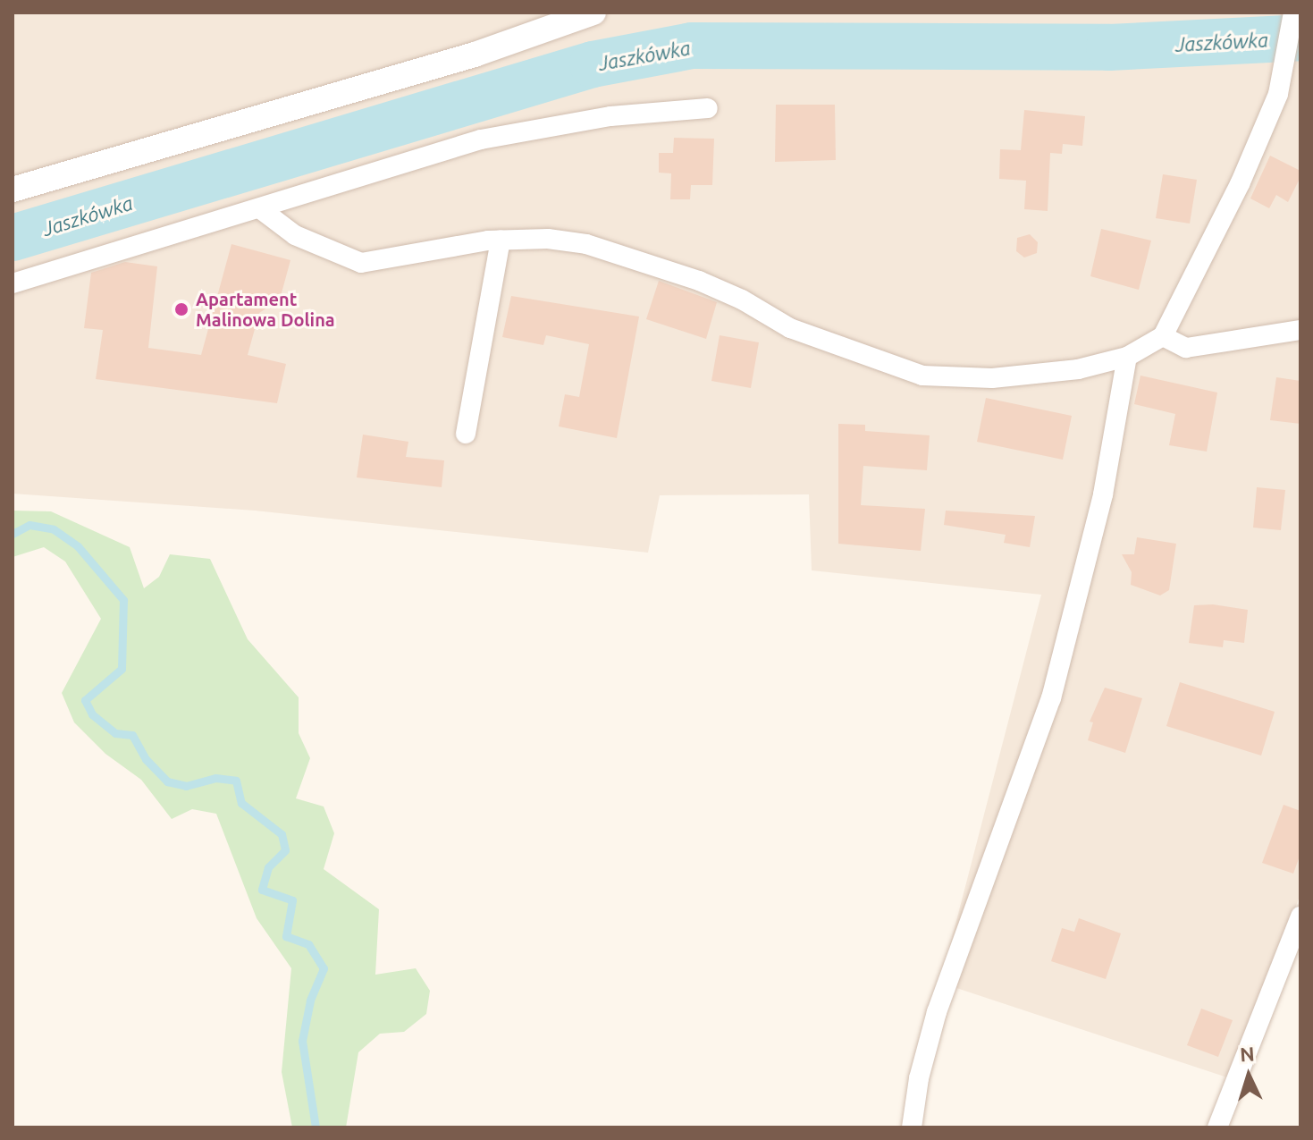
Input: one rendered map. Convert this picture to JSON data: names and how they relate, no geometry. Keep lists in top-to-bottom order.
{
  "water": ["Jaszkówka"],
  "places": ["Apartament Malinowa Dolina"],
  "north": "top"
}
